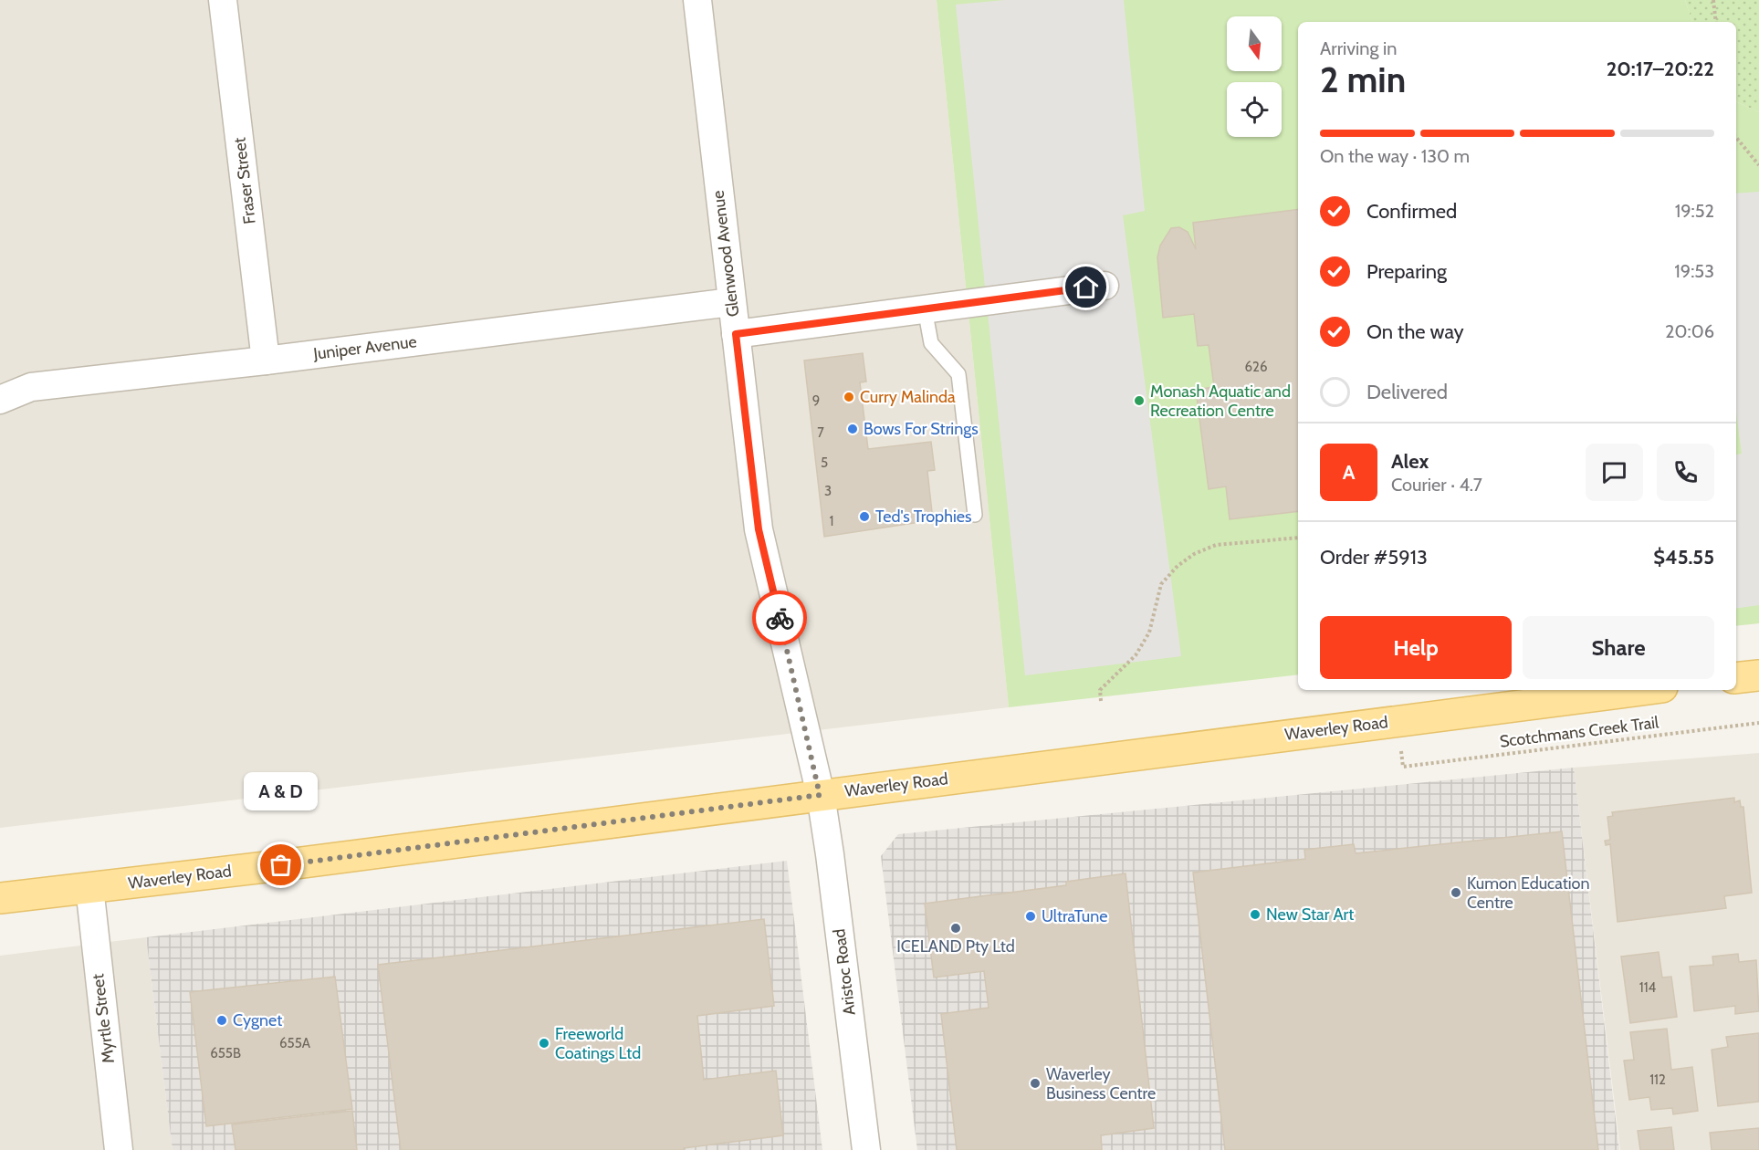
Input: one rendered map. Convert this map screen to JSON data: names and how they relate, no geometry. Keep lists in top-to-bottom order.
{
  "streets": {
    "main road": ["Waverley Road"],
    "street": [
      "Fraser Street",
      "Glenwood Avenue",
      "Juniper Avenue",
      "Aristoc Road",
      "Myrtle Street"
    ],
    "path": ["Scotchmans Creek Trail"]
  },
  "crossings": [
    ["Fraser Street", "Juniper Avenue"],
    ["Glenwood Avenue", "Juniper Avenue"],
    ["Glenwood Avenue", "Waverley Road"],
    ["Glenwood Avenue", "Aristoc Road"],
    ["Waverley Road", "Aristoc Road"],
    ["Waverley Road", "Myrtle Street"]
  ],
  "places": [
    "Curry Malinda",
    "Monash Aquatic and Recreation Centre",
    "Bows For Strings",
    "Ted's Trophies",
    "A & D",
    "Kumon Education Centre",
    "New Star Art",
    "UltraTune",
    "ICELAND Pty Ltd",
    "Cygnet",
    "Freeworld Coatings Ltd",
    "Waverley Business Centre"
  ],
  "house_numbers": [
    "626",
    "9",
    "7",
    "5",
    "3",
    "1",
    "114",
    "655A",
    "655B",
    "112"
  ],
  "north": "bottom",
  "page": {
    "heading": ["2 min", "Arriving in", "20:17–20:22"],
    "panel": [
      "Alex",
      "Courier · 4.7",
      "Order #5913",
      "$45.55"
    ],
    "bar": "On the way · 130 m",
    "list": [
      ["Confirmed", "19:52"],
      ["Preparing", "19:53"],
      ["On the way", "20:06"],
      "Delivered"
    ],
    "round": "A",
    "buttons": ["Help", "Share"],
    "bubble": "A & D"
  }
}
